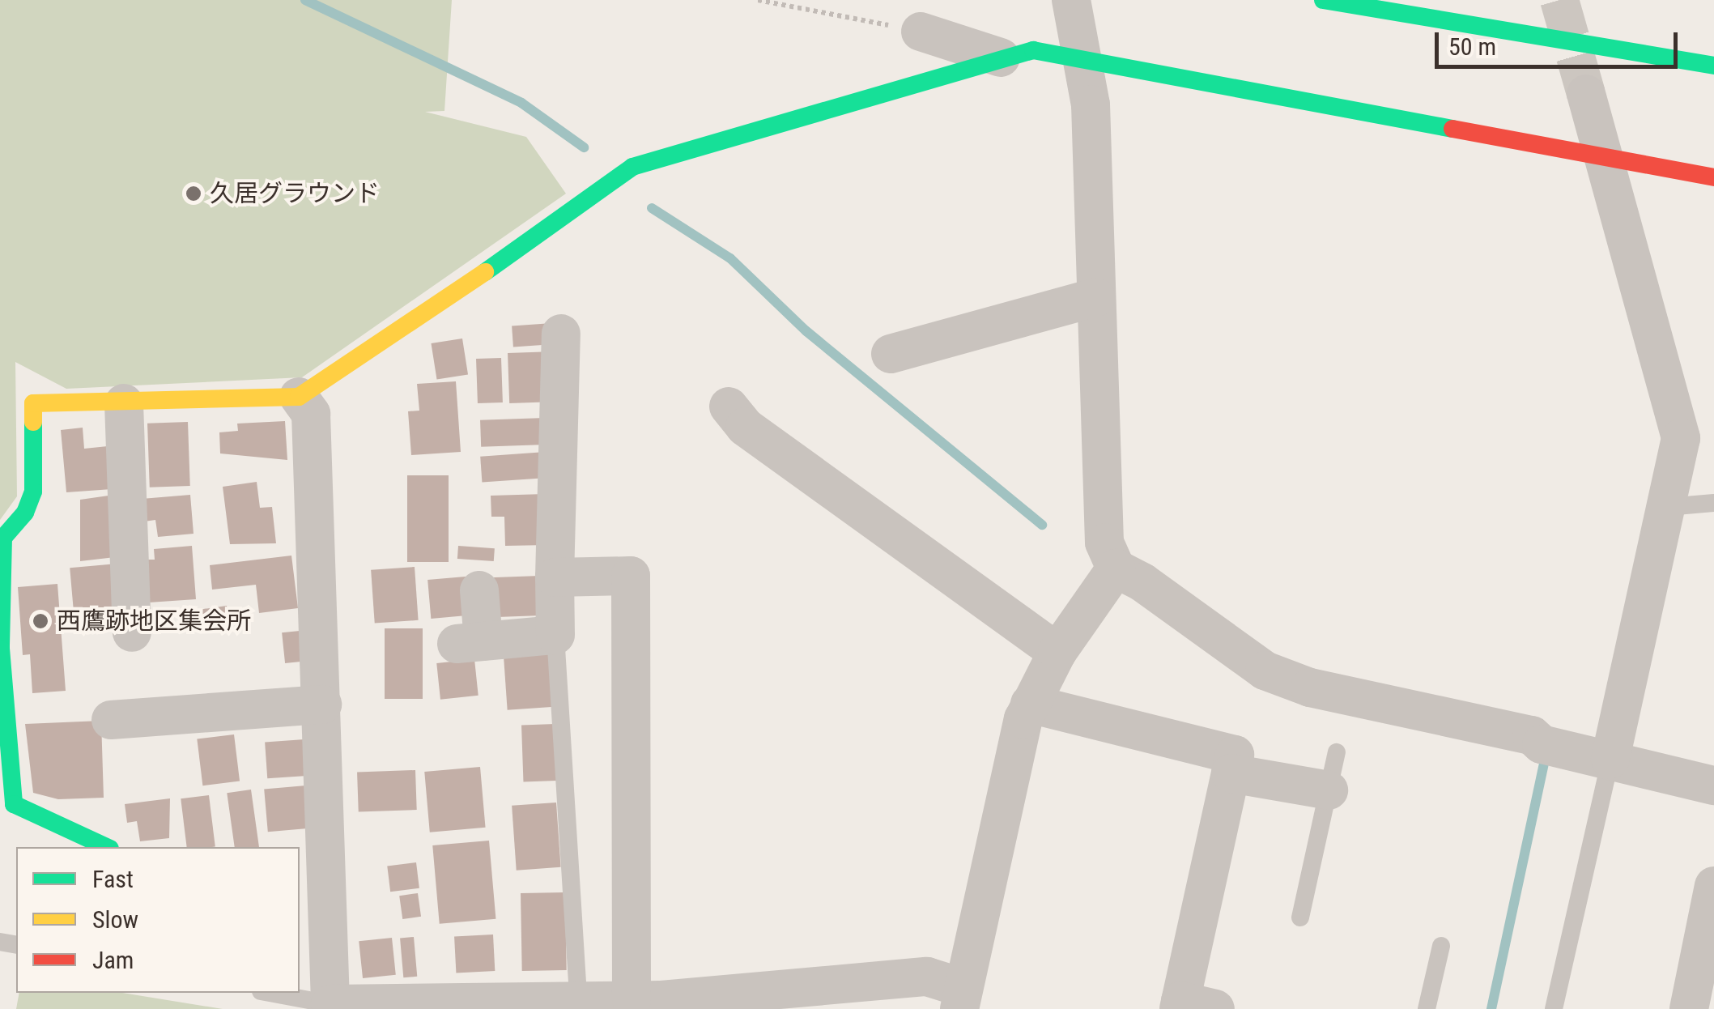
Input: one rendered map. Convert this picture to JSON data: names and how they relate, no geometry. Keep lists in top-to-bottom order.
{
  "places": ["久居グラウンド", "西鷹跡地区集会所"],
  "legend": ["Fast", "Slow", "Jam"],
  "scale_bar": "50 m"
}
